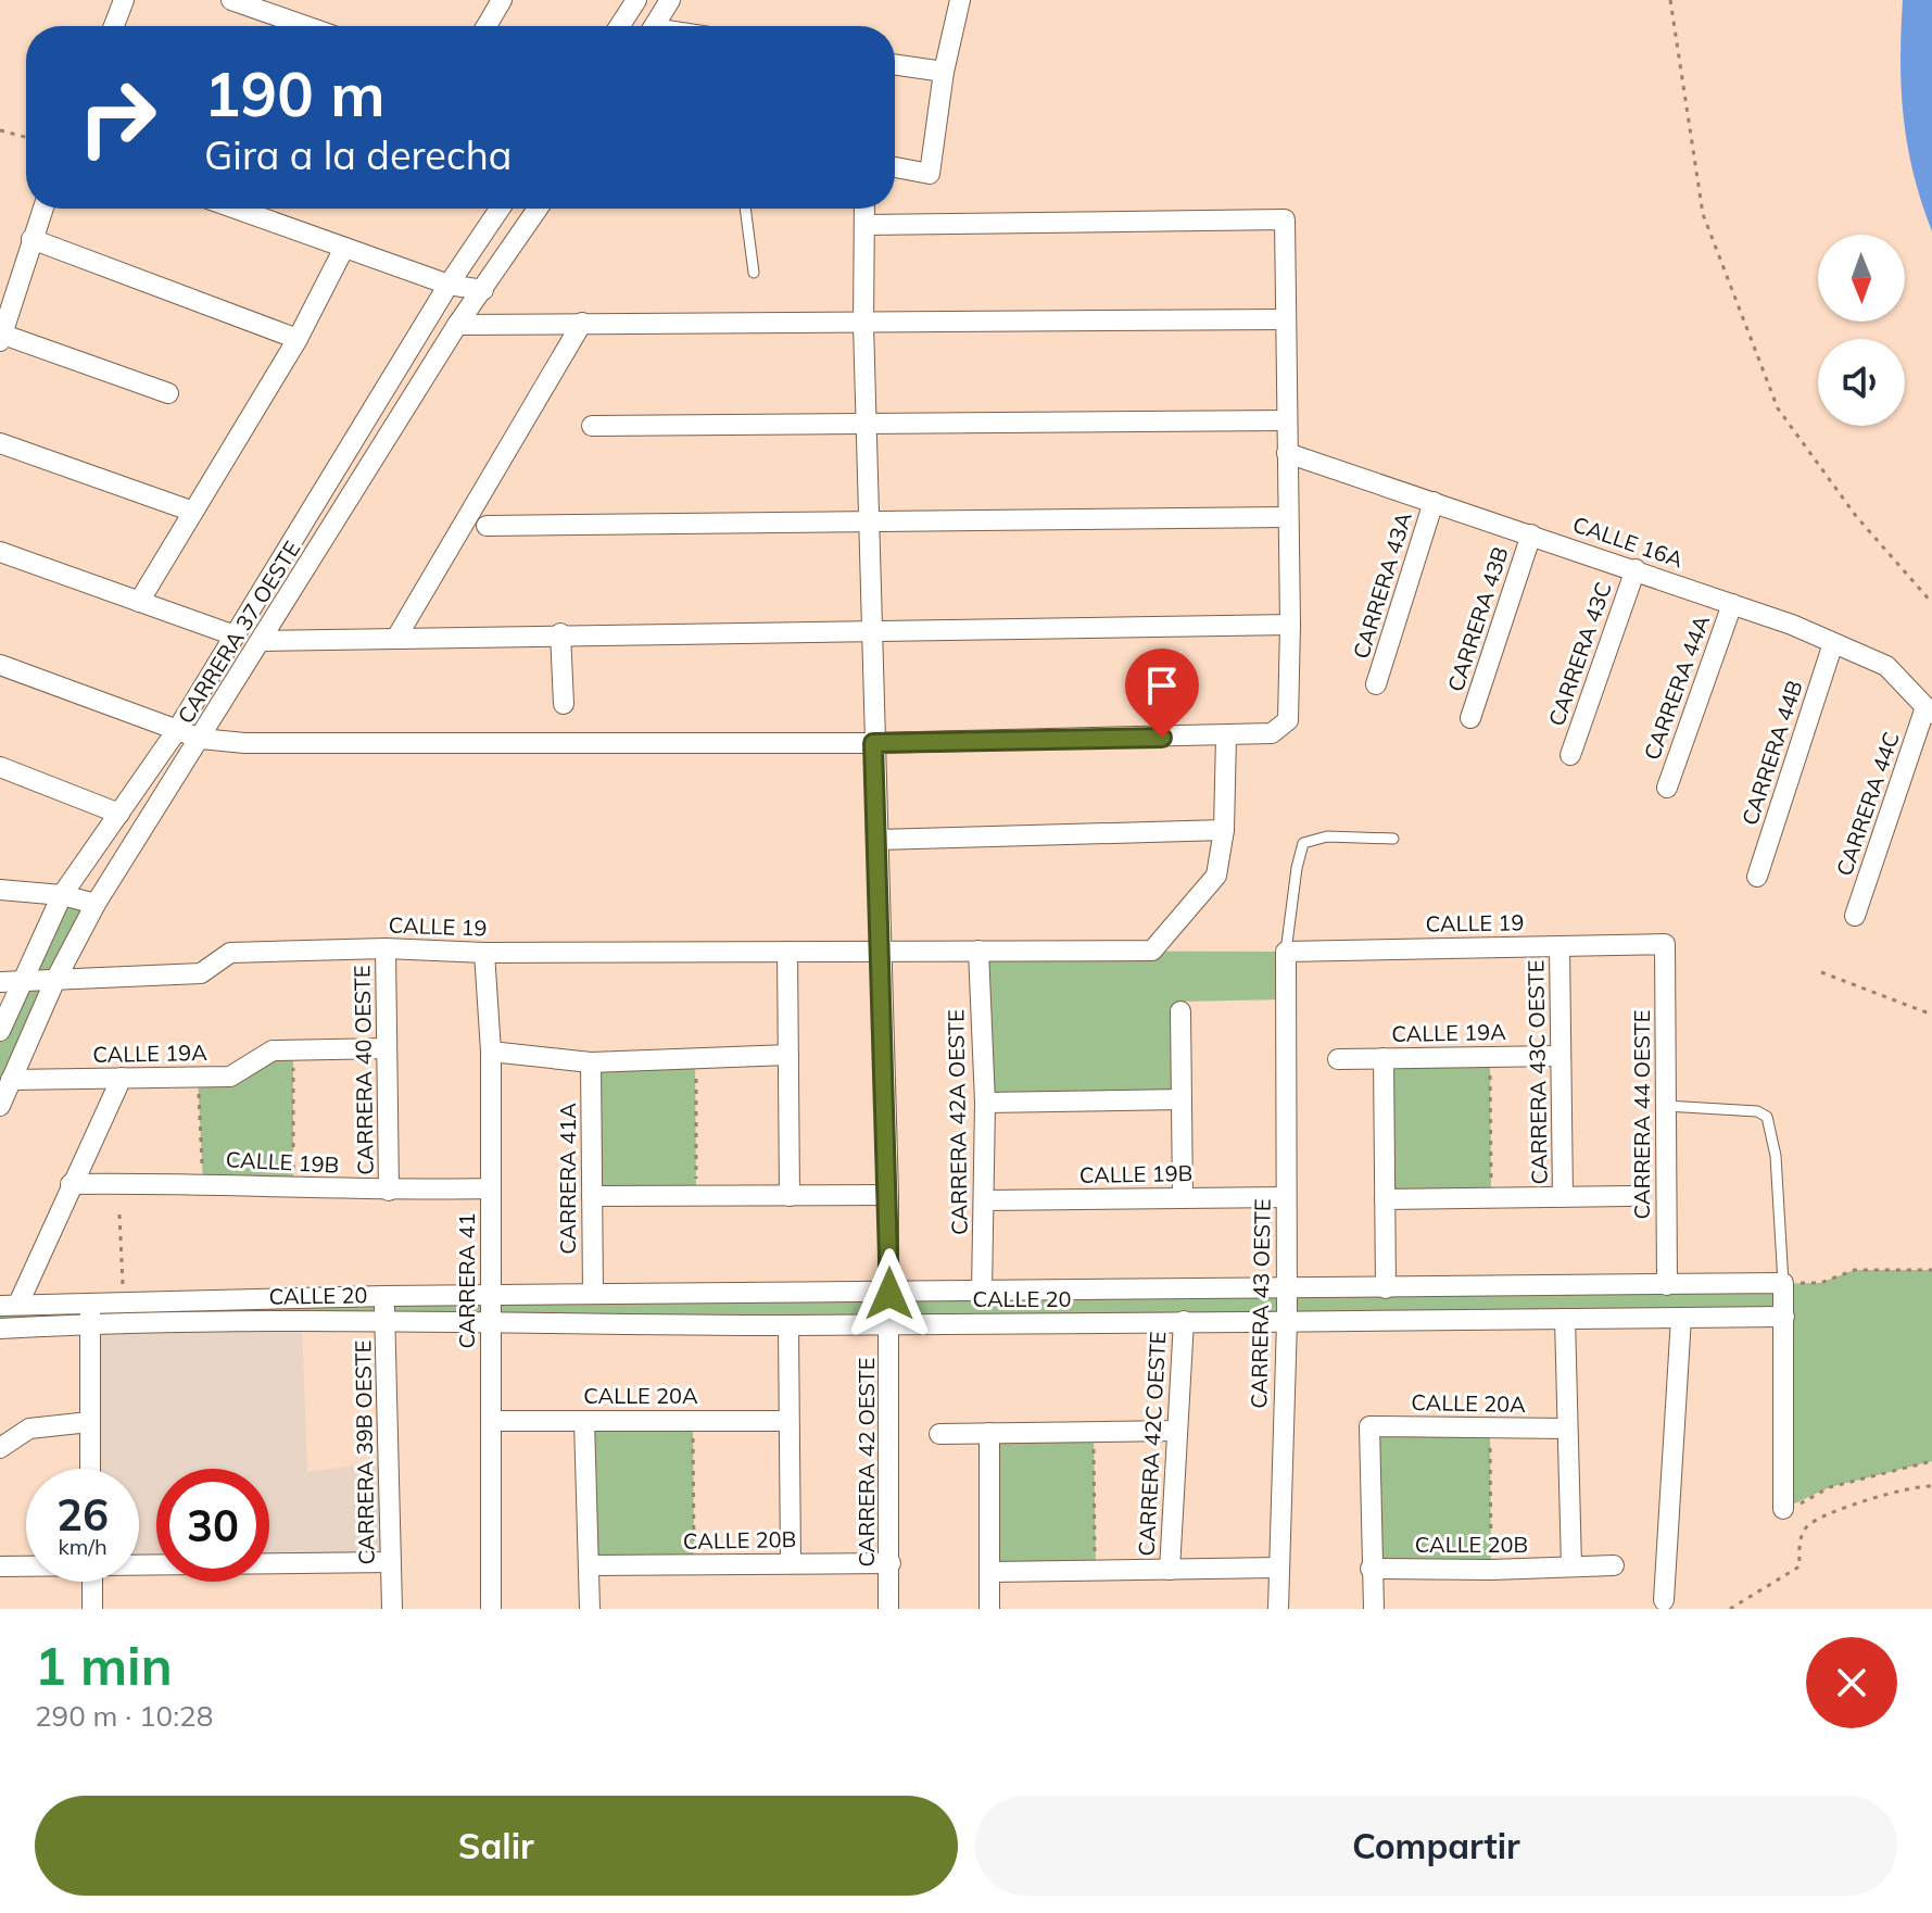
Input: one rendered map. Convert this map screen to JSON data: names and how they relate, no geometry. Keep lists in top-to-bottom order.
{
  "streets": {
    "street": [
      "CALLE 16A",
      "CARRERA 43A",
      "CARRERA 43B",
      "CARRERA 37 OESTE",
      "CARRERA 43C",
      "CARRERA 44A",
      "CARRERA 44B",
      "CARRERA 44C",
      "CALLE 19",
      "CALLE 19A",
      "CARRERA 40 OESTE",
      "CARRERA 43C OESTE",
      "CARRERA 44 OESTE",
      "CARRERA 42A OESTE",
      "CALLE 19B",
      "CARRERA 41A",
      "CARRERA 41",
      "CALLE 20",
      "CARRERA 43 OESTE",
      "CALLE 20A",
      "CARRERA 42C OESTE",
      "CARRERA 39B OESTE",
      "CARRERA 42 OESTE",
      "CALLE 20B"
    ]
  },
  "crossings": [
    ["CALLE 16A", "CARRERA 43A"],
    ["CALLE 16A", "CARRERA 43B"],
    ["CALLE 16A", "CARRERA 43C"],
    ["CALLE 16A", "CARRERA 44A"],
    ["CALLE 16A", "CARRERA 44B"],
    ["CALLE 16A", "CARRERA 44C"],
    ["CARRERA 37 OESTE", "CALLE 19"],
    ["CARRERA 37 OESTE", "CALLE 19A"],
    ["CALLE 19", "CARRERA 40 OESTE"],
    ["CALLE 19", "CARRERA 43C OESTE"],
    ["CALLE 19", "CARRERA 44 OESTE"],
    ["CALLE 19", "CARRERA 42A OESTE"],
    ["CALLE 19", "CARRERA 41"],
    ["CALLE 19", "CARRERA 43 OESTE"],
    ["CALLE 19", "CARRERA 42 OESTE"],
    ["CALLE 19A", "CARRERA 40 OESTE"],
    ["CALLE 19A", "CARRERA 43C OESTE"],
    ["CARRERA 40 OESTE", "CALLE 19B"],
    ["CARRERA 44 OESTE", "CALLE 20"],
    ["CARRERA 42A OESTE", "CALLE 19B"],
    ["CARRERA 42A OESTE", "CALLE 20"],
    ["CALLE 19B", "CARRERA 41"],
    ["CALLE 19B", "CARRERA 43 OESTE"],
    ["CARRERA 41A", "CALLE 20"],
    ["CARRERA 41", "CALLE 20"],
    ["CARRERA 41", "CALLE 20A"],
    ["CALLE 20", "CARRERA 43 OESTE"],
    ["CALLE 20", "CARRERA 42C OESTE"],
    ["CALLE 20", "CARRERA 39B OESTE"],
    ["CALLE 20", "CARRERA 42 OESTE"],
    ["CALLE 20A", "CALLE 20B"],
    ["CARRERA 42 OESTE", "CALLE 20B"]
  ],
  "north": "bottom",
  "page": {
    "turn": ["190 m", "Gira a la derecha"],
    "speed": "26 km/h",
    "limit": "30",
    "heading": ["1 min", "290 m · 10:28"],
    "buttons": ["Salir", "Compartir"]
  }
}
